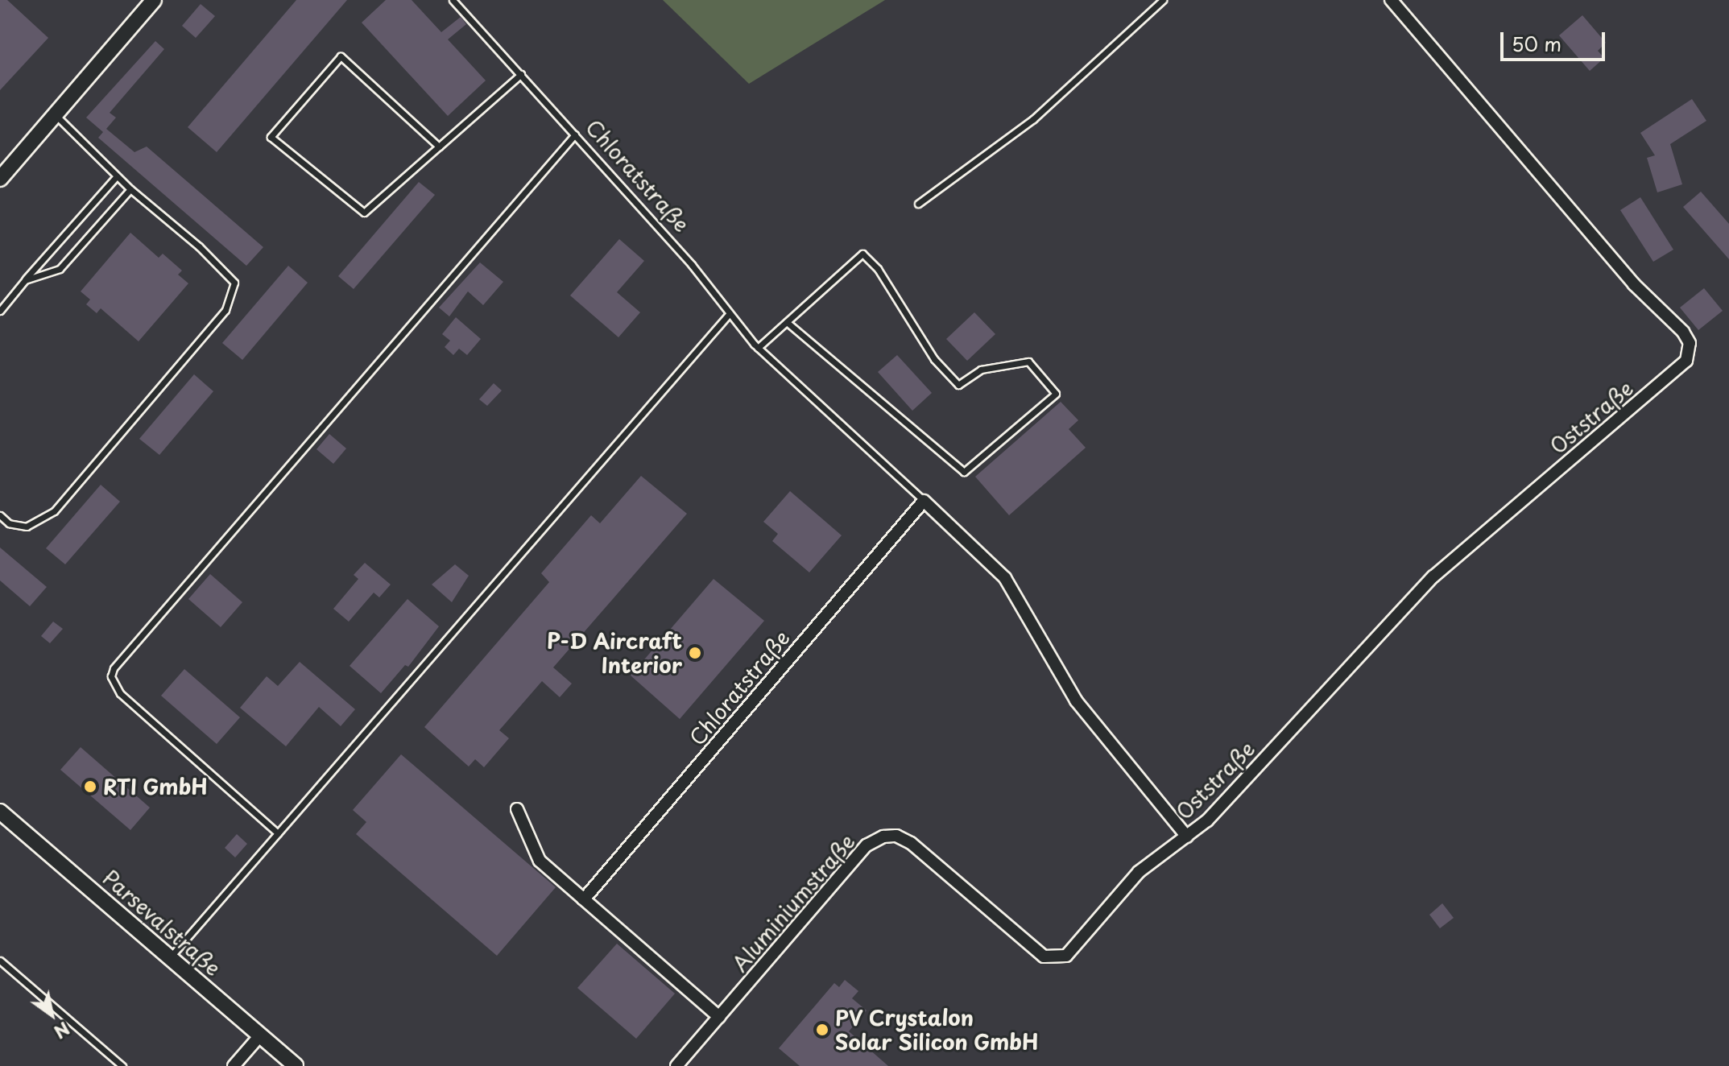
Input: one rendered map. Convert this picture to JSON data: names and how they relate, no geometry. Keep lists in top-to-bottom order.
{
  "streets": {
    "street": [
      "Chloratstraße",
      "Oststraße",
      "Aluminiumstraße",
      "Parsevalstraße"
    ]
  },
  "crossings": [
    ["Chloratstraße", "Oststraße"],
    ["Chloratstraße", "Aluminiumstraße"],
    ["Oststraße", "Aluminiumstraße"]
  ],
  "places": ["P-D Aircraft Interior", "RTI GmbH", "PV Crystalon Solar Silicon GmbH"],
  "scale_bar": "50 m",
  "north": "bottom right"
}
